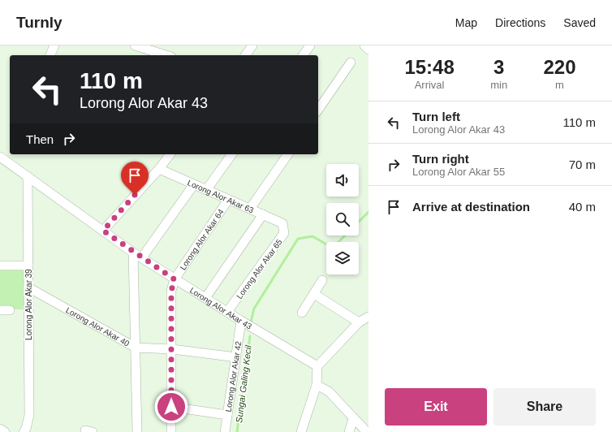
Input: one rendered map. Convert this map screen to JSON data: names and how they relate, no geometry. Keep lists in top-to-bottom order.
{
  "streets": {
    "street": [
      "Lorong Alor Akar 63",
      "Lorong Alor Akar 64",
      "Lorong Alor Akar 65",
      "Lorong Alor Akar 39",
      "Lorong Alor Akar 43",
      "Lorong Alor Akar 40",
      "Lorong Alor Akar 42"
    ]
  },
  "crossings": [
    ["Lorong Alor Akar 63", "Lorong Alor Akar 64"],
    ["Lorong Alor Akar 63", "Lorong Alor Akar 65"],
    ["Lorong Alor Akar 64", "Lorong Alor Akar 43"],
    ["Lorong Alor Akar 65", "Lorong Alor Akar 43"],
    ["Lorong Alor Akar 39", "Lorong Alor Akar 43"],
    ["Lorong Alor Akar 39", "Lorong Alor Akar 40"],
    ["Lorong Alor Akar 43", "Lorong Alor Akar 42"],
    ["Lorong Alor Akar 40", "Lorong Alor Akar 42"]
  ],
  "water": ["Sungai Galing Kecil"],
  "page": {
    "header": "Turnly",
    "nav": ["Map", "Directions", "Saved"],
    "eta": [
      "15:48",
      "Arrival",
      "3",
      "min",
      "220",
      "m"
    ],
    "turn": ["110 m", "Lorong Alor Akar 43"],
    "list": [
      {
        "name": "Turn left",
        "note": "Lorong Alor Akar 43",
        "value": "110 m"
      },
      {
        "name": "Turn right",
        "note": "Lorong Alor Akar 55",
        "value": "70 m"
      },
      {
        "name": "Arrive at destination",
        "value": "40 m"
      }
    ],
    "then": "Then",
    "buttons": ["Exit", "Share"]
  }
}
